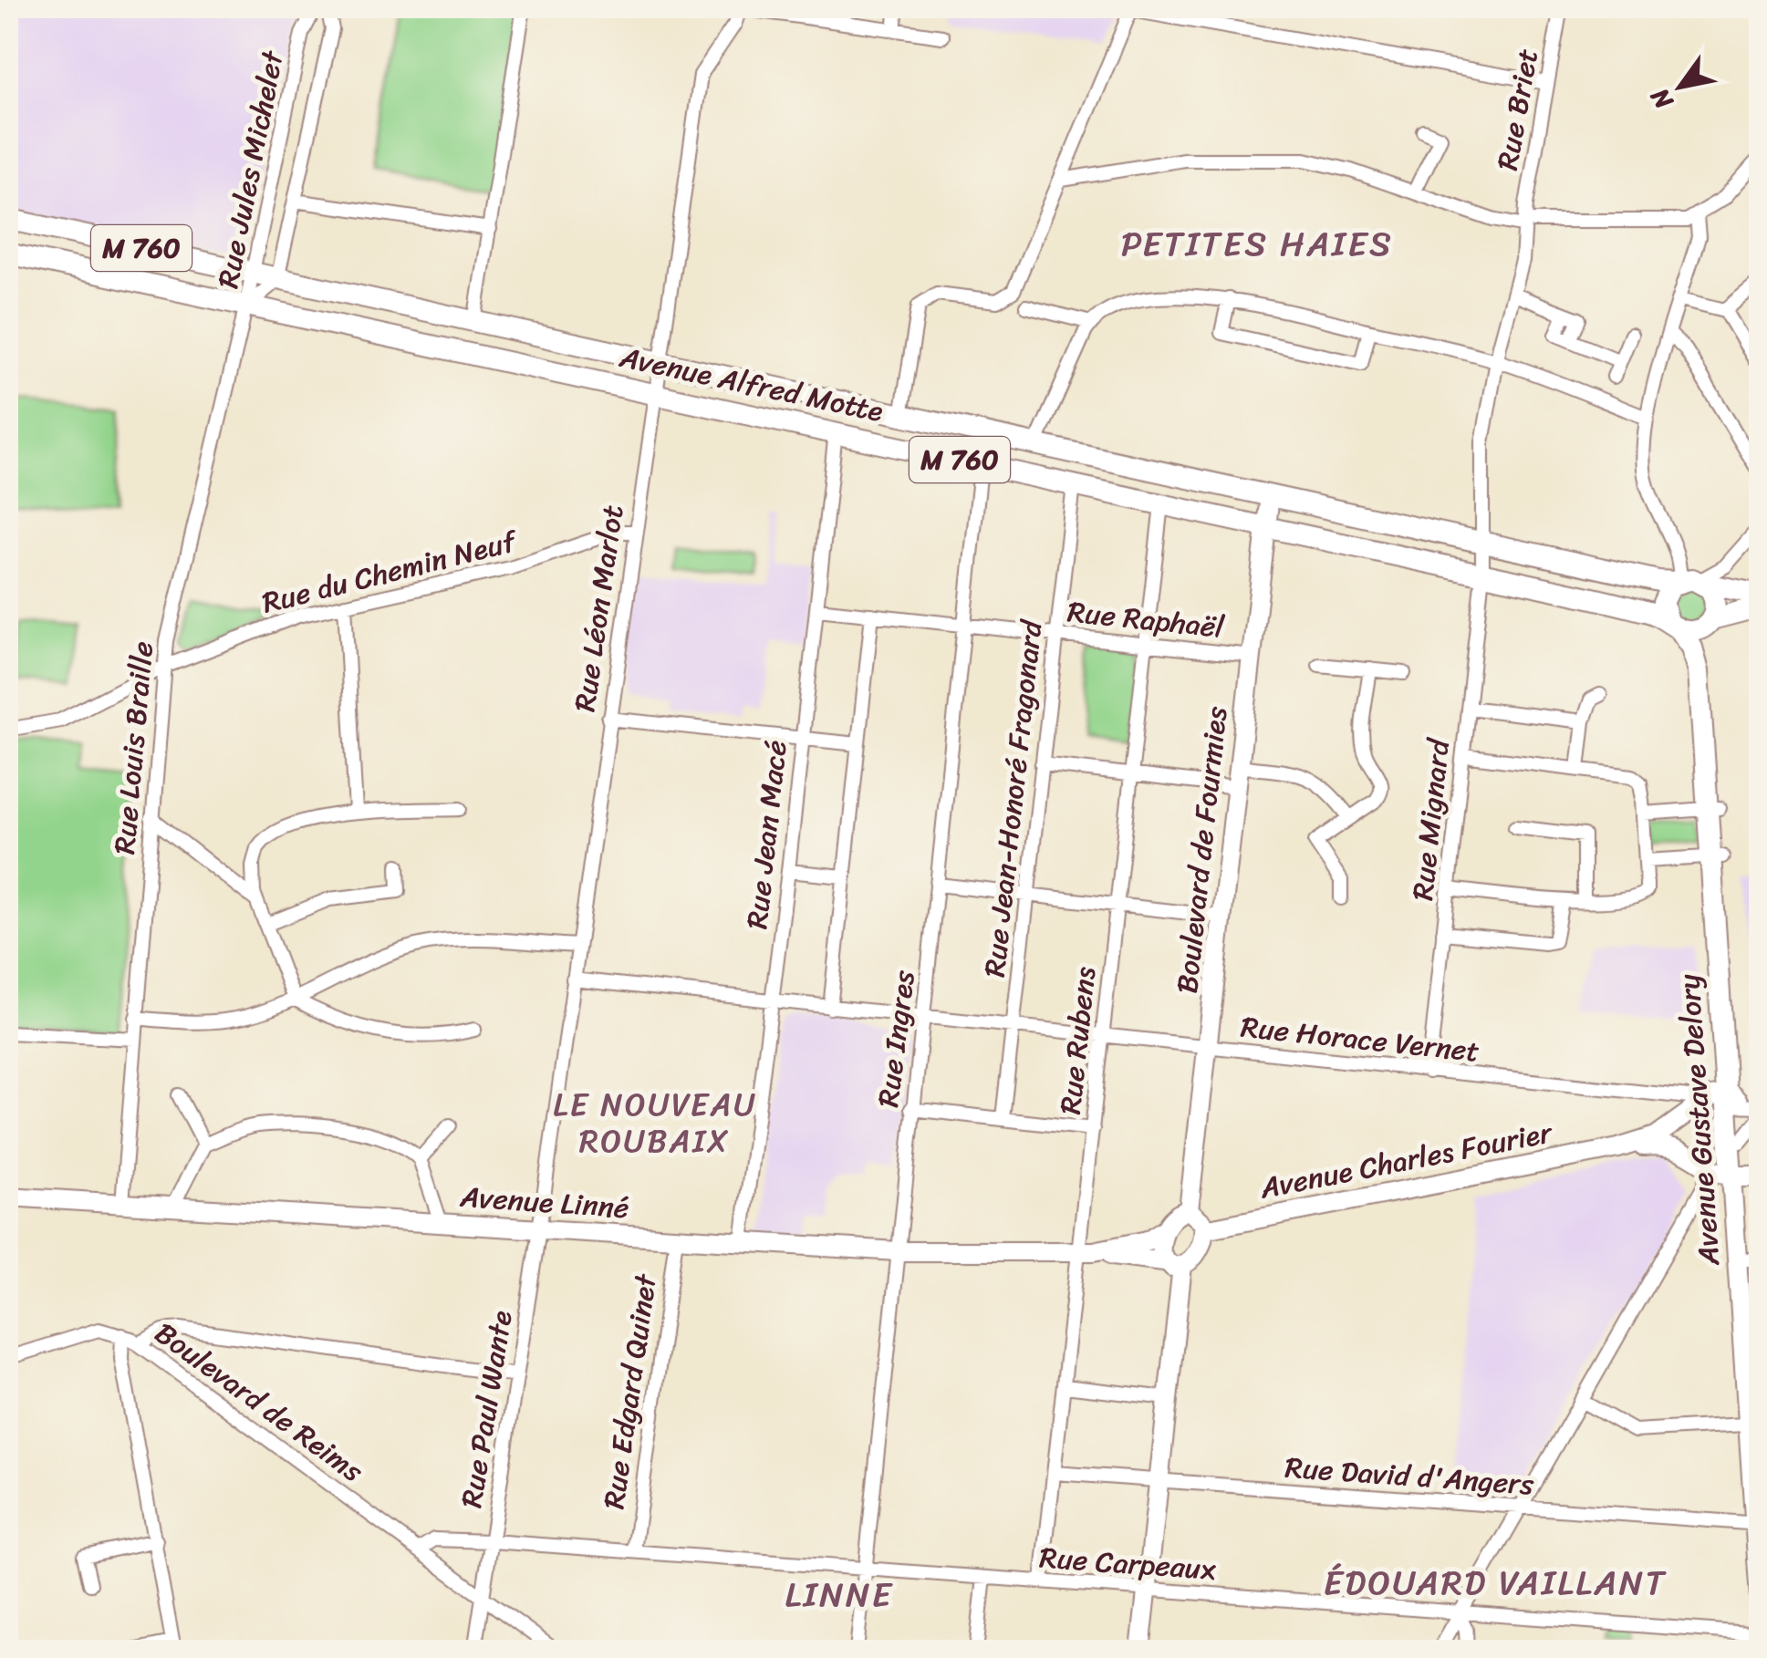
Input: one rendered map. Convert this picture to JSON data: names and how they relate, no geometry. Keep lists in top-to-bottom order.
{
  "streets": {
    "main road": ["M 760", "Avenue Alfred Motte", "Avenue Gustave Delory"],
    "street": [
      "Rue Briet",
      "Rue Jules Michelet",
      "Rue du Chemin Neuf",
      "Rue Léon Marlot",
      "Rue Raphaël",
      "Rue Louis Braille",
      "Rue Jean-Honoré Fragonard",
      "Rue Mignard",
      "Rue Jean Macé",
      "Boulevard de Fourmies",
      "Rue Ingres",
      "Rue Horace Vernet",
      "Rue Rubens",
      "Avenue Charles Fourier",
      "Avenue Linné",
      "Rue Edgard Quinet",
      "Boulevard de Reims",
      "Rue Paul Wante",
      "Rue David d'Angers",
      "Rue Carpeaux"
    ]
  },
  "crossings": [
    ["Rue Briet", "Avenue Alfred Motte"],
    ["Rue Jules Michelet", "Avenue Alfred Motte"],
    ["Rue Jules Michelet", "Rue Louis Braille"],
    ["Avenue Alfred Motte", "Rue Léon Marlot"],
    ["Avenue Alfred Motte", "Rue Louis Braille"],
    ["Avenue Alfred Motte", "Rue Jean-Honoré Fragonard"],
    ["Avenue Alfred Motte", "Rue Mignard"],
    ["Avenue Alfred Motte", "Rue Jean Macé"],
    ["Avenue Alfred Motte", "Boulevard de Fourmies"],
    ["Avenue Alfred Motte", "Rue Ingres"],
    ["Avenue Alfred Motte", "Rue Rubens"],
    ["Avenue Alfred Motte", "Avenue Gustave Delory"],
    ["Rue du Chemin Neuf", "Rue Léon Marlot"],
    ["Rue du Chemin Neuf", "Rue Louis Braille"],
    ["Rue Léon Marlot", "Rue Horace Vernet"],
    ["Rue Léon Marlot", "Avenue Linné"],
    ["Rue Léon Marlot", "Rue Paul Wante"],
    ["Rue Raphaël", "Rue Jean-Honoré Fragonard"],
    ["Rue Raphaël", "Rue Jean Macé"],
    ["Rue Raphaël", "Boulevard de Fourmies"],
    ["Rue Raphaël", "Rue Ingres"],
    ["Rue Raphaël", "Rue Rubens"],
    ["Rue Louis Braille", "Avenue Linné"],
    ["Rue Jean-Honoré Fragonard", "Rue Horace Vernet"],
    ["Rue Mignard", "Rue Horace Vernet"],
    ["Rue Jean Macé", "Rue Horace Vernet"],
    ["Rue Jean Macé", "Avenue Linné"],
    ["Boulevard de Fourmies", "Rue Horace Vernet"],
    ["Boulevard de Fourmies", "Avenue Charles Fourier"],
    ["Boulevard de Fourmies", "Avenue Linné"],
    ["Rue Ingres", "Rue Horace Vernet"],
    ["Rue Ingres", "Avenue Linné"],
    ["Rue Ingres", "Rue Carpeaux"],
    ["Rue Horace Vernet", "Rue Rubens"],
    ["Rue Horace Vernet", "Avenue Gustave Delory"],
    ["Rue Horace Vernet", "Avenue Charles Fourier"],
    ["Rue Rubens", "Avenue Linné"],
    ["Rue Rubens", "Rue David d'Angers"],
    ["Rue Rubens", "Rue Carpeaux"],
    ["Avenue Gustave Delory", "Avenue Charles Fourier"],
    ["Avenue Gustave Delory", "Rue David d'Angers"],
    ["Avenue Charles Fourier", "Avenue Linné"],
    ["Avenue Linné", "Rue Edgard Quinet"],
    ["Avenue Linné", "Rue Paul Wante"],
    ["Rue Edgard Quinet", "Rue Carpeaux"],
    ["Boulevard de Reims", "Rue Paul Wante"],
    ["Rue Paul Wante", "Rue Carpeaux"]
  ],
  "districts": [
    "PETITES HAIES",
    "LE NOUVEAU ROUBAIX",
    "ÉDOUARD VAILLANT",
    "LINNE"
  ],
  "north": "bottom left"
}
